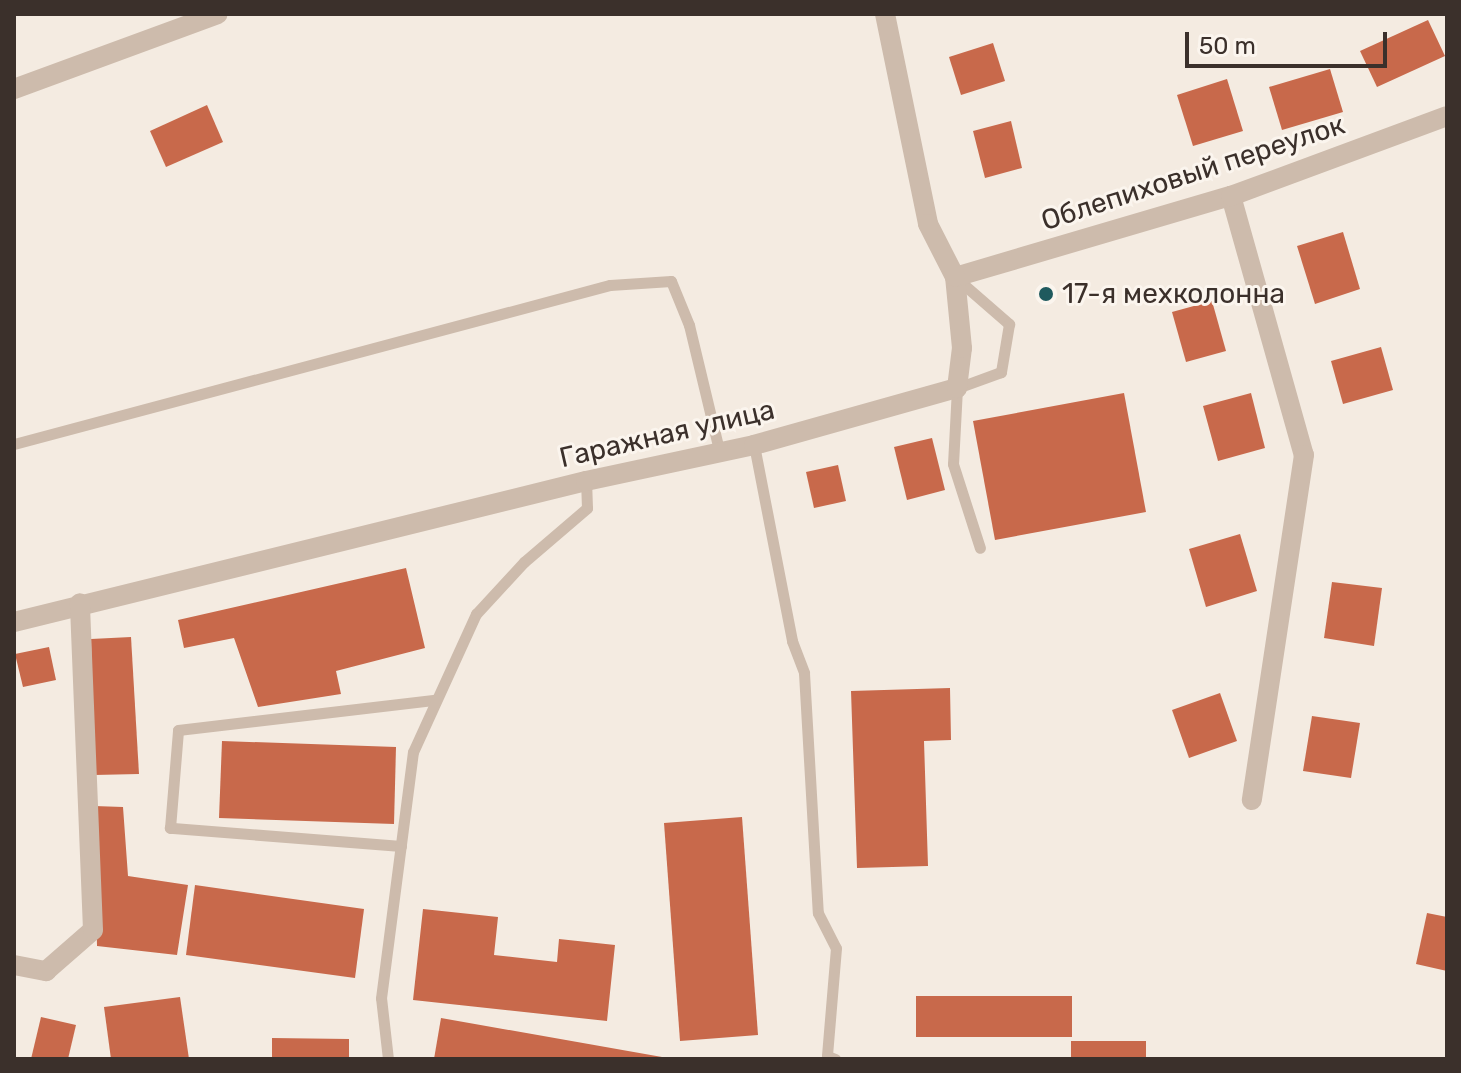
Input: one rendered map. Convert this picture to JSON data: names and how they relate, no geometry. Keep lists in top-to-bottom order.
{
  "streets": {
    "street": ["Облепиховый переулок", "Гаражная улица"]
  },
  "places": ["17-я мехколонна"],
  "scale_bar": "50 m"
}
